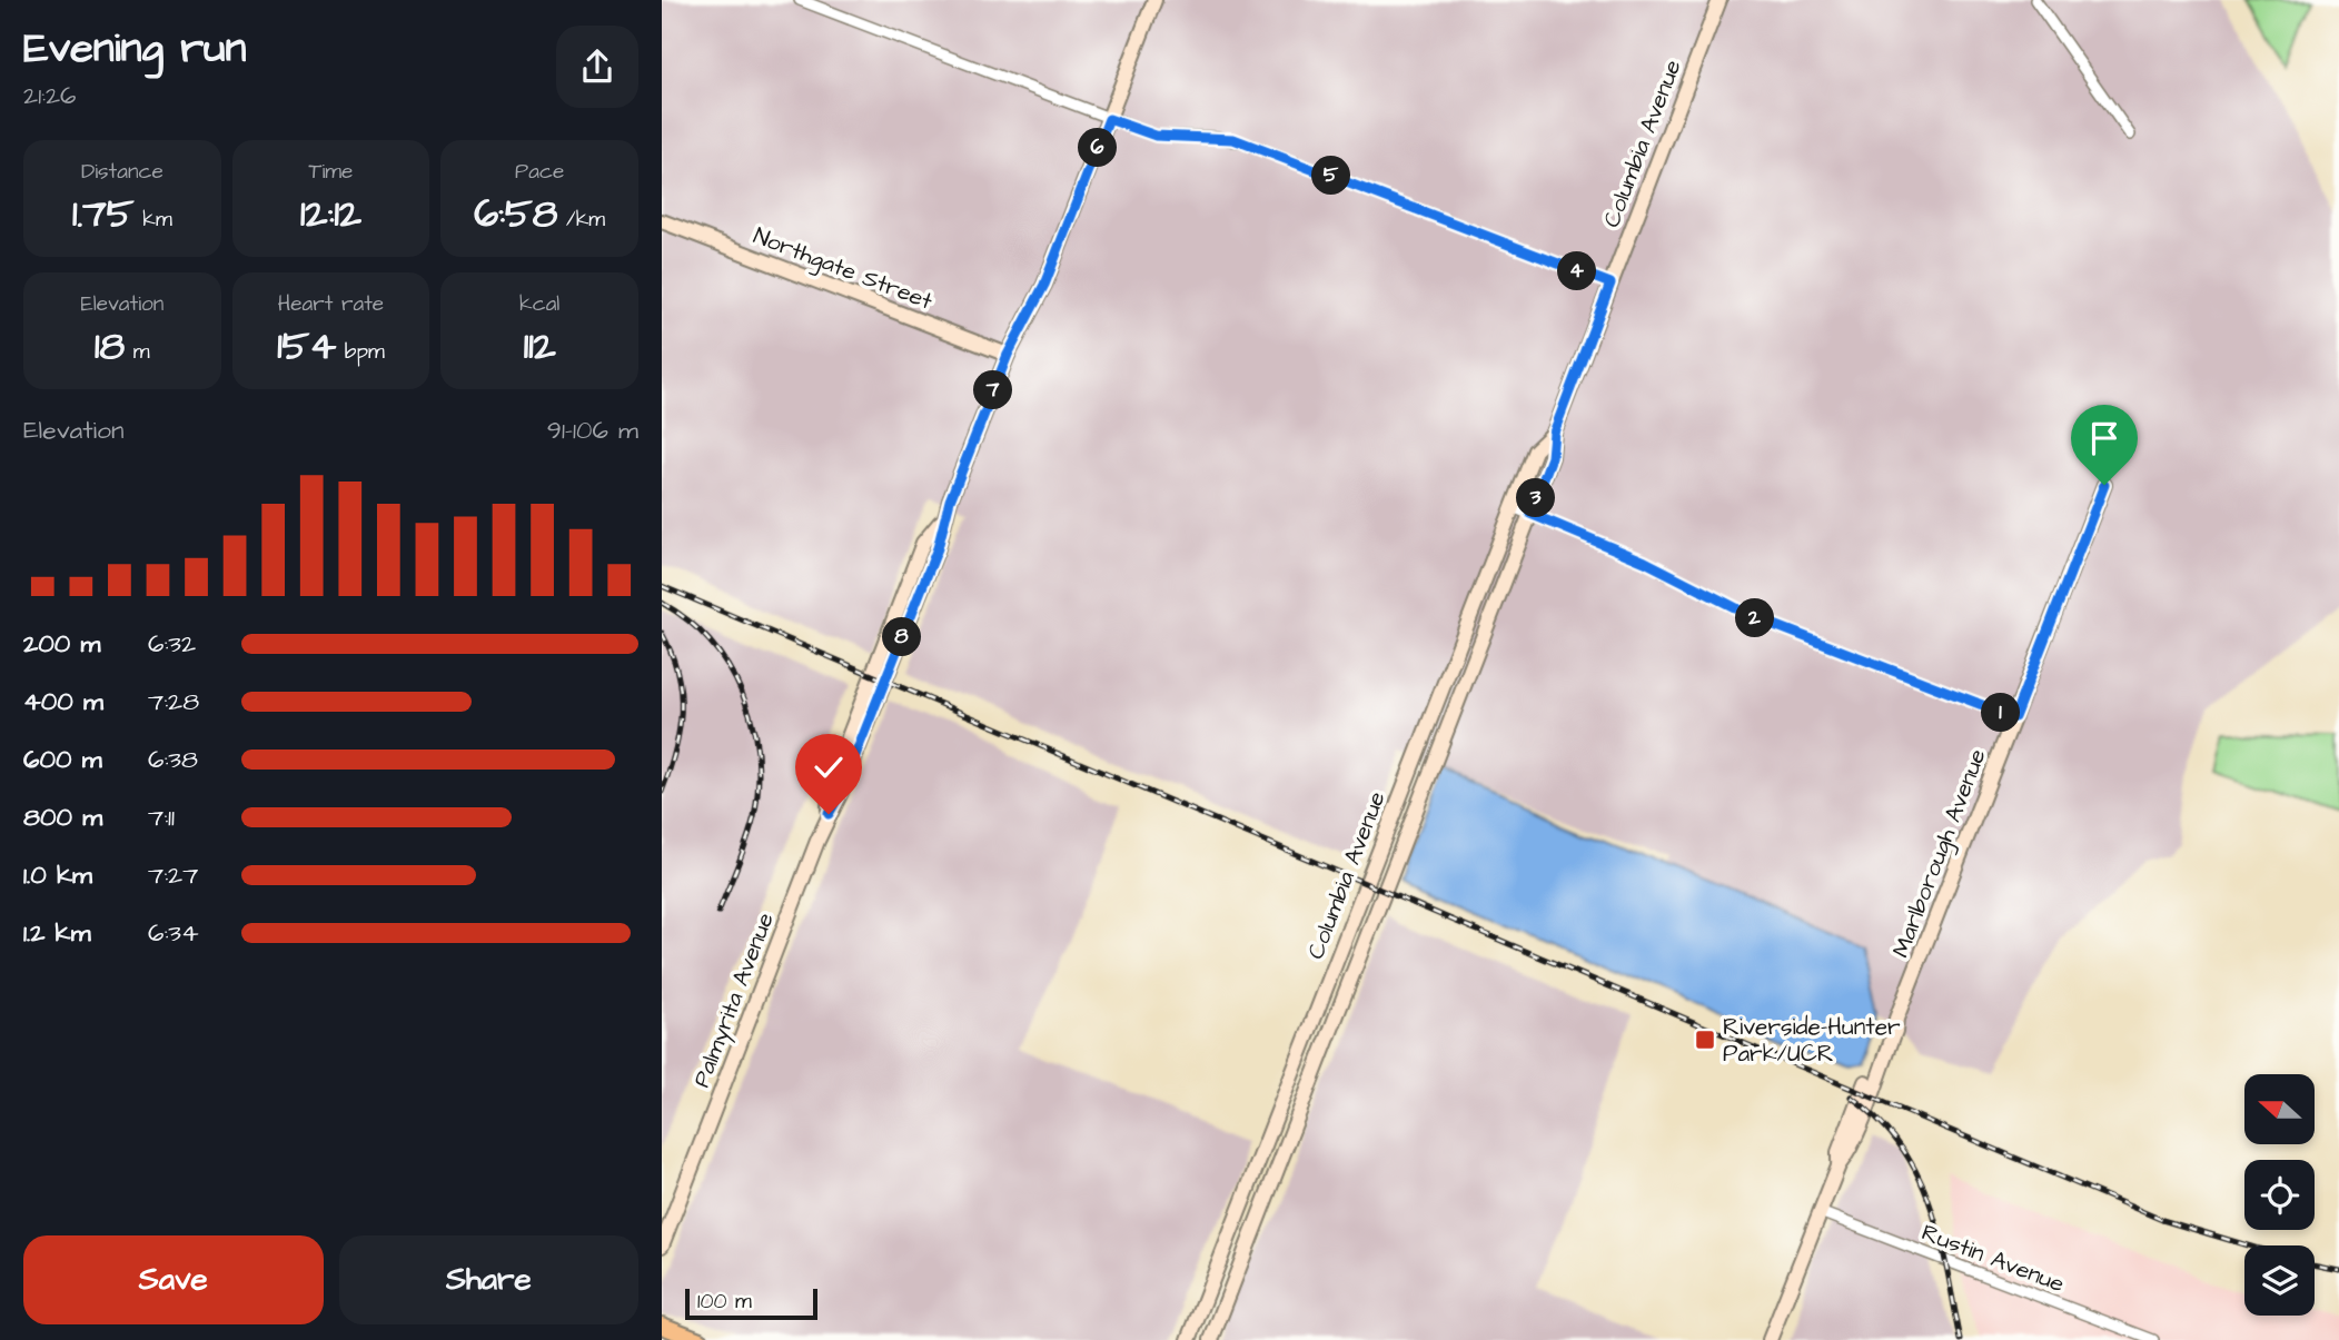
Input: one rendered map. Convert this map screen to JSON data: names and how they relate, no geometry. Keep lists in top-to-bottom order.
{
  "streets": {
    "street": [
      "Columbia Avenue",
      "Northgate Street",
      "Marlborough Avenue",
      "Palmyrita Avenue",
      "Rustin Avenue"
    ]
  },
  "crossings": [
    ["Northgate Street", "Palmyrita Avenue"],
    ["Marlborough Avenue", "Rustin Avenue"]
  ],
  "places": {
    "transit": ["Riverside–Hunter Park/UCR"]
  },
  "scale_bar": "100 m",
  "north": "left",
  "page": {
    "heading": ["Evening run", "21:26"],
    "pins": [
      "6",
      "5",
      "4",
      "7",
      "3",
      "2",
      "8",
      "1"
    ],
    "stats": [
      ["Distance", "1.75 km"],
      ["Time", "12:12"],
      ["Pace", "6:58 /km"],
      ["Elevation", "18 m"],
      ["Heart rate", "154 bpm"],
      ["kcal", "112"]
    ],
    "chart": ["Elevation", "91–106 m"],
    "list": [
      {
        "name": "200 m",
        "note": "6:32"
      },
      {
        "name": "400 m",
        "note": "7:28"
      },
      {
        "name": "600 m",
        "note": "6:38"
      },
      {
        "name": "800 m",
        "note": "7:11"
      },
      {
        "name": "1.0 km",
        "note": "7:27"
      },
      {
        "name": "1.2 km",
        "note": "6:34"
      }
    ],
    "buttons": ["Save", "Share"],
    "scale": "100 m"
  }
}
